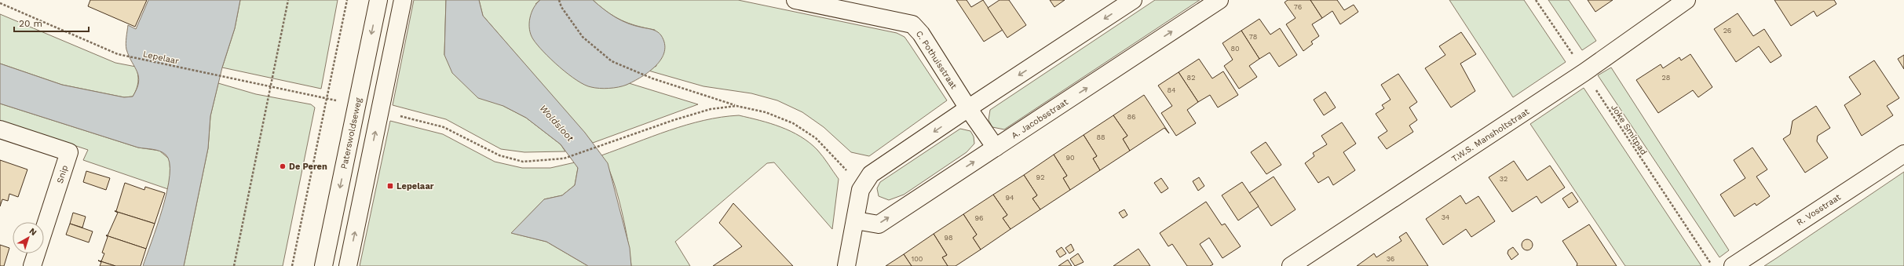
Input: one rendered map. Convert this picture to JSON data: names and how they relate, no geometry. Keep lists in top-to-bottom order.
{
  "streets": {
    "street": [
      "C. Pothuisstraat",
      "A. Jacobsstraat",
      "Paterswoldseweg",
      "T.W.S. Mansholtstraat",
      "Snip",
      "R. Vosstraat"
    ],
    "path": ["Lepelaar", "Joke Smitpad"]
  },
  "crossings": [
    ["Lepelaar", "Paterswoldseweg"],
    ["C. Pothuisstraat", "A. Jacobsstraat"],
    ["Joke Smitpad", "T.W.S. Mansholtstraat"]
  ],
  "water": ["Woldsloot"],
  "places": {
    "other": ["De Peren"],
    "transit": ["Lepelaar"]
  },
  "house_numbers": [
    "76",
    "26",
    "78",
    "80",
    "82",
    "28",
    "84",
    "86",
    "88",
    "90",
    "92",
    "32",
    "94",
    "34",
    "96",
    "98",
    "100",
    "36"
  ],
  "scale_bar": "20 m",
  "north": "top right"
}
